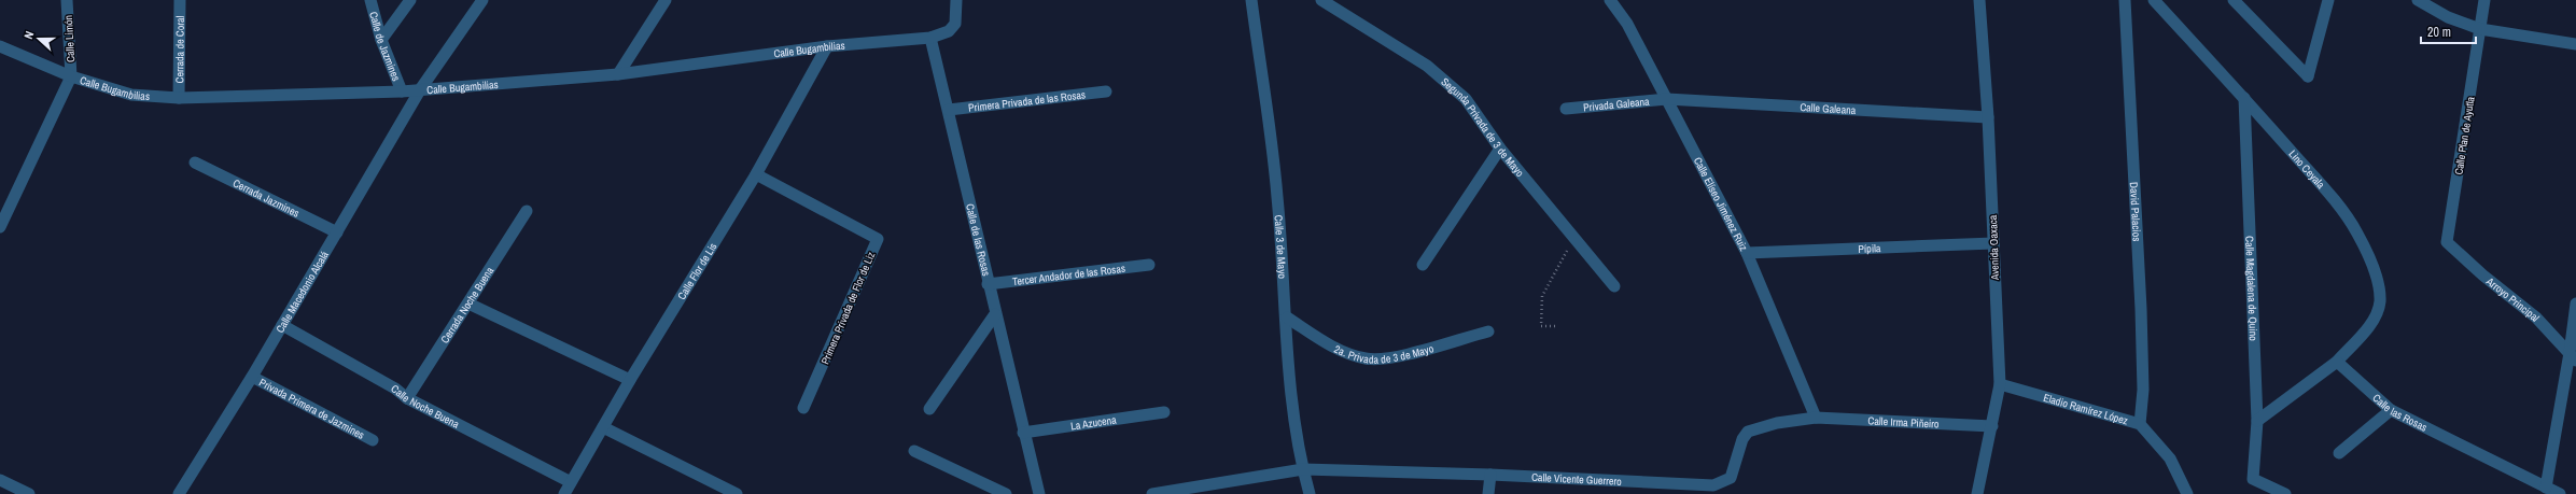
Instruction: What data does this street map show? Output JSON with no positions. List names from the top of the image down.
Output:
{
  "streets": {
    "street": [
      "Calle Limón",
      "Calle de Jazmines",
      "Cerrada de Coral",
      "Calle Bugambilias",
      "Primera Privada de las Rosas",
      "Privada Galeana",
      "Calle Galeana",
      "Segunda Privada de 3 de Mayo",
      "Calle Plan de Ayutla",
      "Lino Ceyala",
      "Cerrada Jazmines",
      "Calle Elíseo Jiménez Ruiz",
      "David Palacios",
      "Calle de las Rosas",
      "Pípila",
      "Calle 3 de Mayo",
      "Avenida Oaxaca",
      "Calle Flor de Lis",
      "Tercer Andador de las Rosas",
      "Calle Magdalena de Quino",
      "Calle Macedonio Alcalá",
      "Arroyo Principal",
      "Cerrada Noche Buena",
      "Primera Privada de Flor de Liz",
      "2a. Privada de 3 de Mayo",
      "Calle Noche Buena",
      "Eladio Ramírez López",
      "Privada Primera de Jazmines",
      "Calle las Rosas",
      "Calle Irma Piñeiro",
      "La Azucena",
      "Calle Vicente Guerrero"
    ]
  },
  "crossings": [
    ["Calle Limón", "Calle Bugambilias"],
    ["Calle de Jazmines", "Calle Bugambilias"],
    ["Cerrada de Coral", "Calle Bugambilias"],
    ["Calle Bugambilias", "Calle de las Rosas"],
    ["Calle Bugambilias", "Calle Flor de Lis"],
    ["Calle Bugambilias", "Calle Macedonio Alcalá"],
    ["Primera Privada de las Rosas", "Calle de las Rosas"],
    ["Privada Galeana", "Calle Galeana"],
    ["Privada Galeana", "Calle Elíseo Jiménez Ruiz"],
    ["Calle Galeana", "Calle Elíseo Jiménez Ruiz"],
    ["Calle Galeana", "Avenida Oaxaca"],
    ["Calle Plan de Ayutla", "Arroyo Principal"],
    ["Lino Ceyala", "Calle Magdalena de Quino"],
    ["Lino Ceyala", "Calle las Rosas"],
    ["Cerrada Jazmines", "Calle Macedonio Alcalá"],
    ["Calle Elíseo Jiménez Ruiz", "Pípila"],
    ["Calle Elíseo Jiménez Ruiz", "Calle Irma Piñeiro"],
    ["Calle Elíseo Jiménez Ruiz", "Calle Vicente Guerrero"],
    ["David Palacios", "Eladio Ramírez López"],
    ["Calle de las Rosas", "Tercer Andador de las Rosas"],
    ["Calle de las Rosas", "La Azucena"],
    ["Pípila", "Avenida Oaxaca"],
    ["Calle 3 de Mayo", "2a. Privada de 3 de Mayo"],
    ["Calle 3 de Mayo", "Calle Vicente Guerrero"],
    ["Avenida Oaxaca", "Eladio Ramírez López"],
    ["Avenida Oaxaca", "Calle Irma Piñeiro"],
    ["Calle Flor de Lis", "Primera Privada de Flor de Liz"],
    ["Calle Flor de Lis", "Calle Noche Buena"],
    ["Calle Macedonio Alcalá", "Calle Noche Buena"],
    ["Calle Macedonio Alcalá", "Privada Primera de Jazmines"],
    ["Cerrada Noche Buena", "Calle Noche Buena"],
    ["Calle Irma Piñeiro", "Calle Vicente Guerrero"]
  ],
  "scale_bar": "20 m",
  "north": "left"
}
